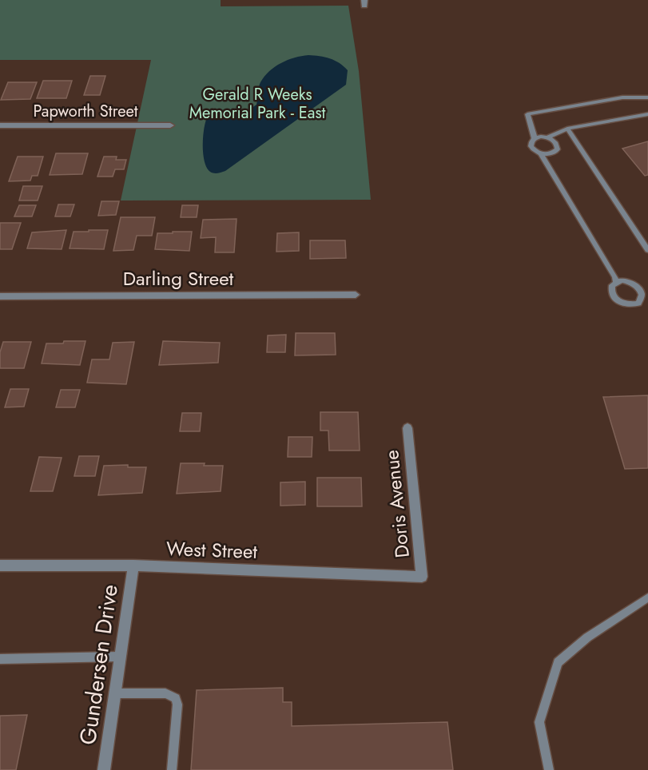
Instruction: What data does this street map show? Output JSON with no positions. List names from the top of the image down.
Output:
{
  "streets": {
    "street": [
      "Papworth Street",
      "Darling Street",
      "Doris Avenue",
      "West Street",
      "Gundersen Drive"
    ]
  },
  "crossings": [
    ["Doris Avenue", "West Street"],
    ["West Street", "Gundersen Drive"]
  ],
  "parks": ["Gerald R Weeks Memorial Park - East"]
}
